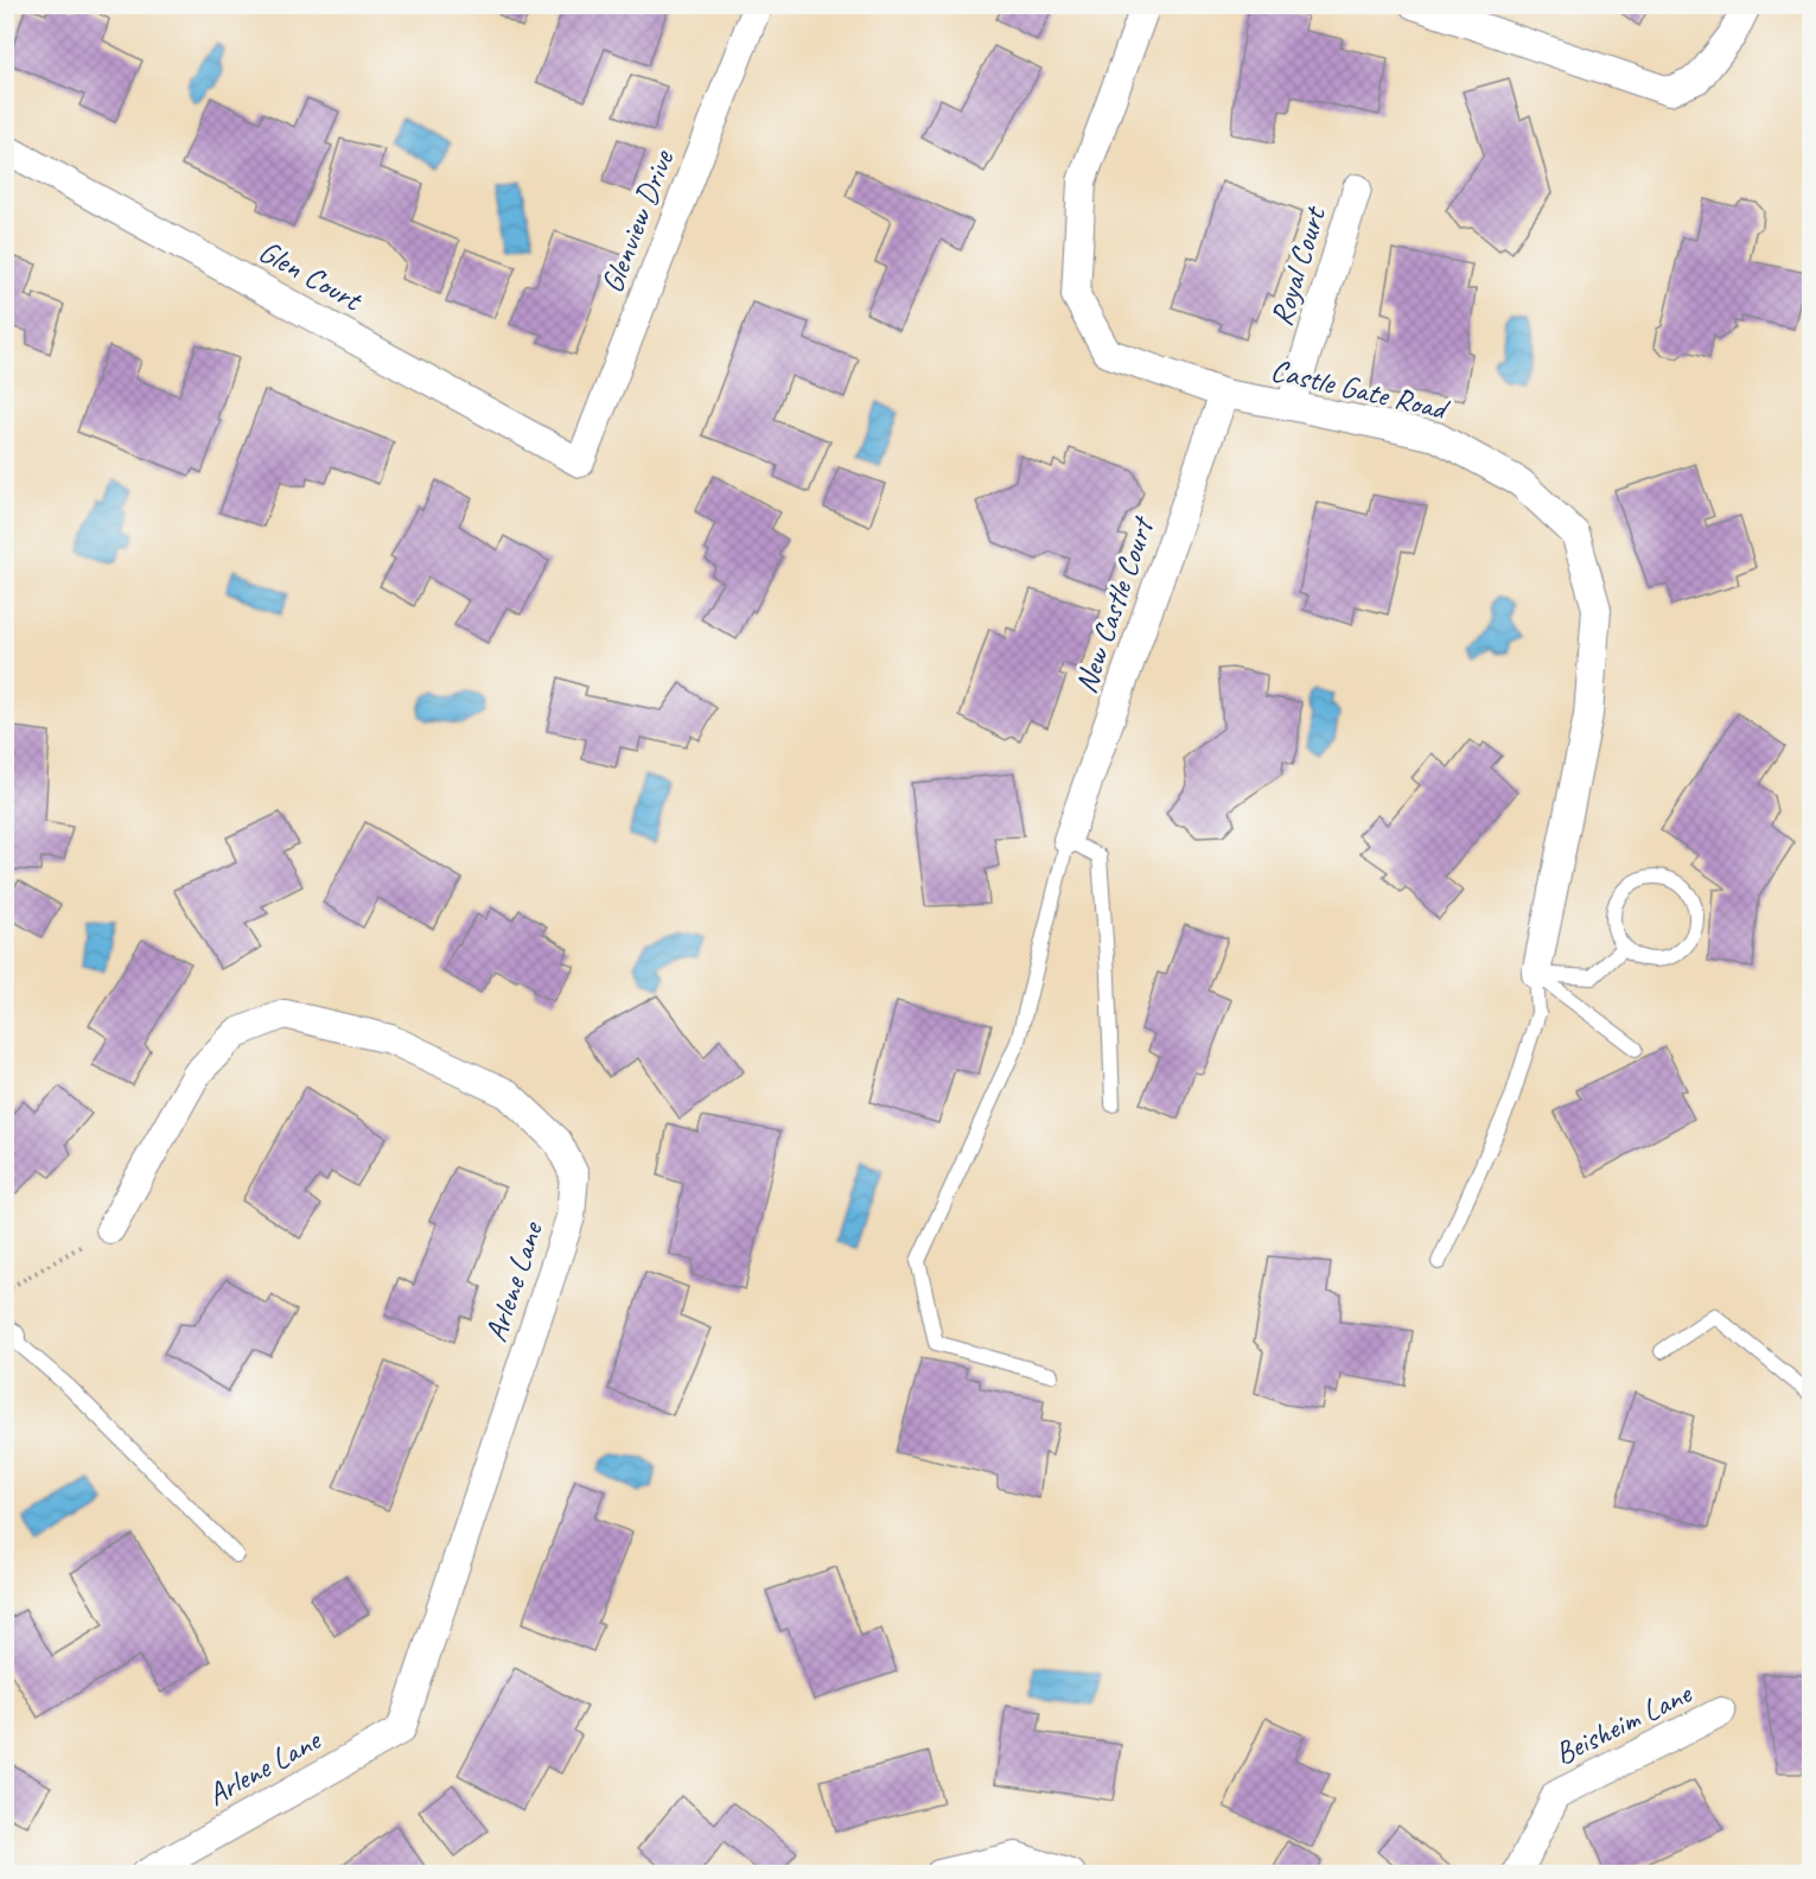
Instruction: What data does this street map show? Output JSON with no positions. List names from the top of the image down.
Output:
{
  "streets": {
    "street": [
      "Glenview Drive",
      "Royal Court",
      "Glen Court",
      "Castle Gate Road",
      "New Castle Court",
      "Arlene Lane",
      "Beisheim Lane"
    ]
  },
  "crossings": [
    ["Glenview Drive", "Glen Court"],
    ["Royal Court", "Castle Gate Road"],
    ["Castle Gate Road", "New Castle Court"]
  ]
}
